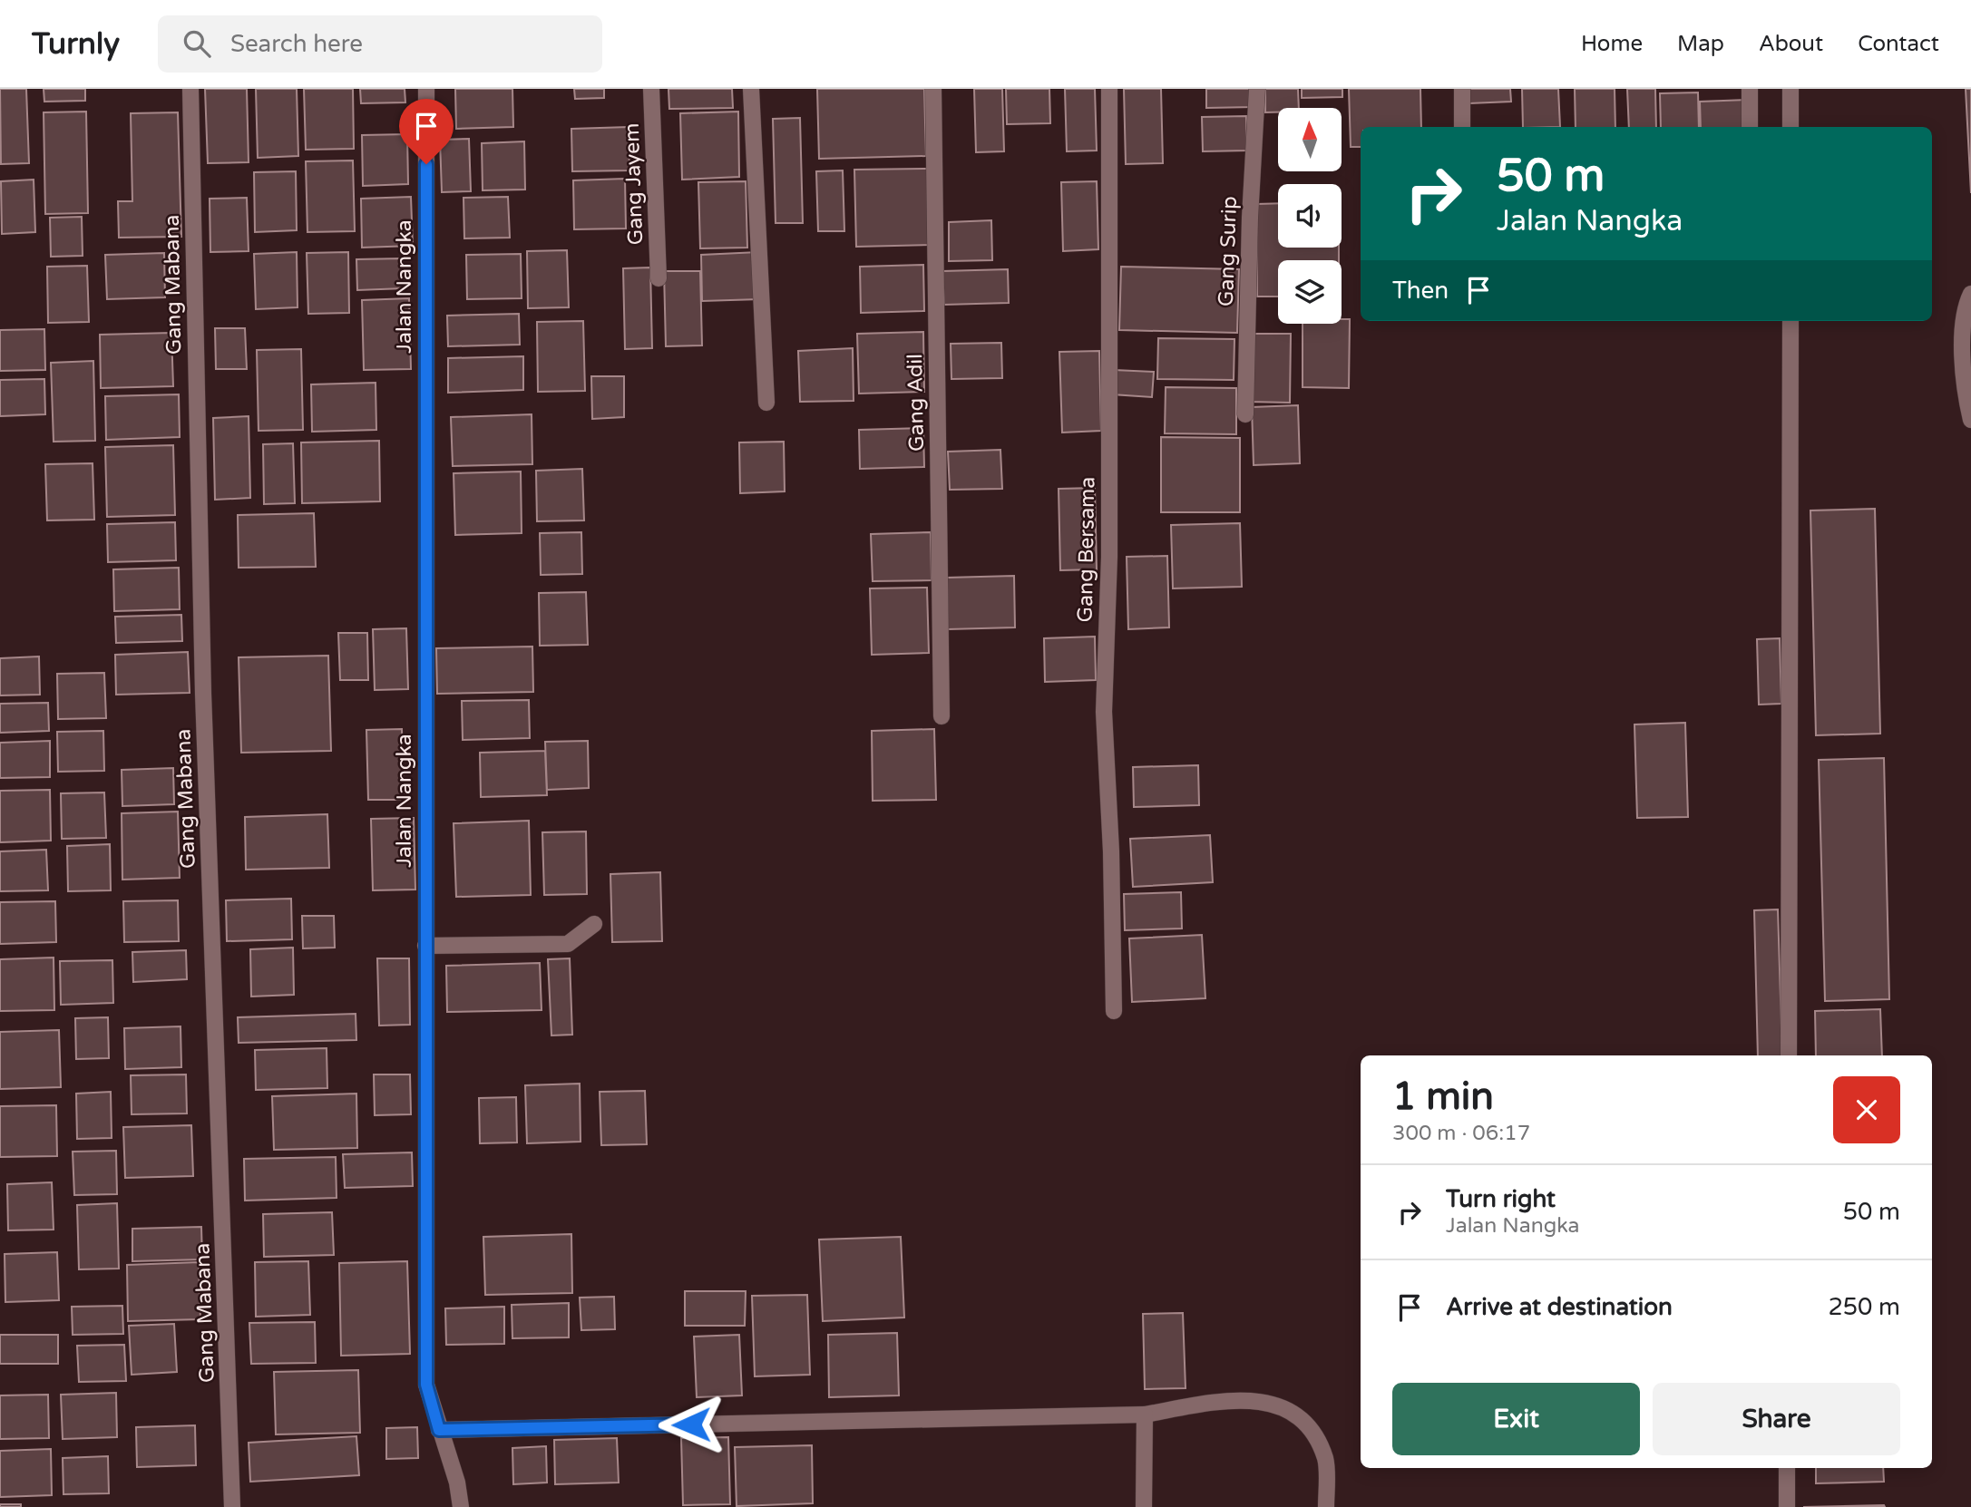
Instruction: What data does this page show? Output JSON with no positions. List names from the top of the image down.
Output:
{
  "streets": {
    "street": [
      "Gang Jayem",
      "Gang Surip",
      "Gang Mabana",
      "Jalan Nangka",
      "Gang Adil",
      "Gang Bersama"
    ]
  },
  "north": "top",
  "page": {
    "header": "Turnly",
    "search": "Search here",
    "nav": [
      "Home",
      "Map",
      "About",
      "Contact"
    ],
    "turn": ["50 m", "Jalan Nangka"],
    "then": "Then",
    "heading": ["1 min", "300 m · 06:17"],
    "list": [
      {
        "name": "Turn right",
        "note": "Jalan Nangka",
        "value": "50 m"
      },
      {
        "name": "Arrive at destination",
        "value": "250 m"
      }
    ],
    "buttons": ["Exit", "Share"]
  }
}
